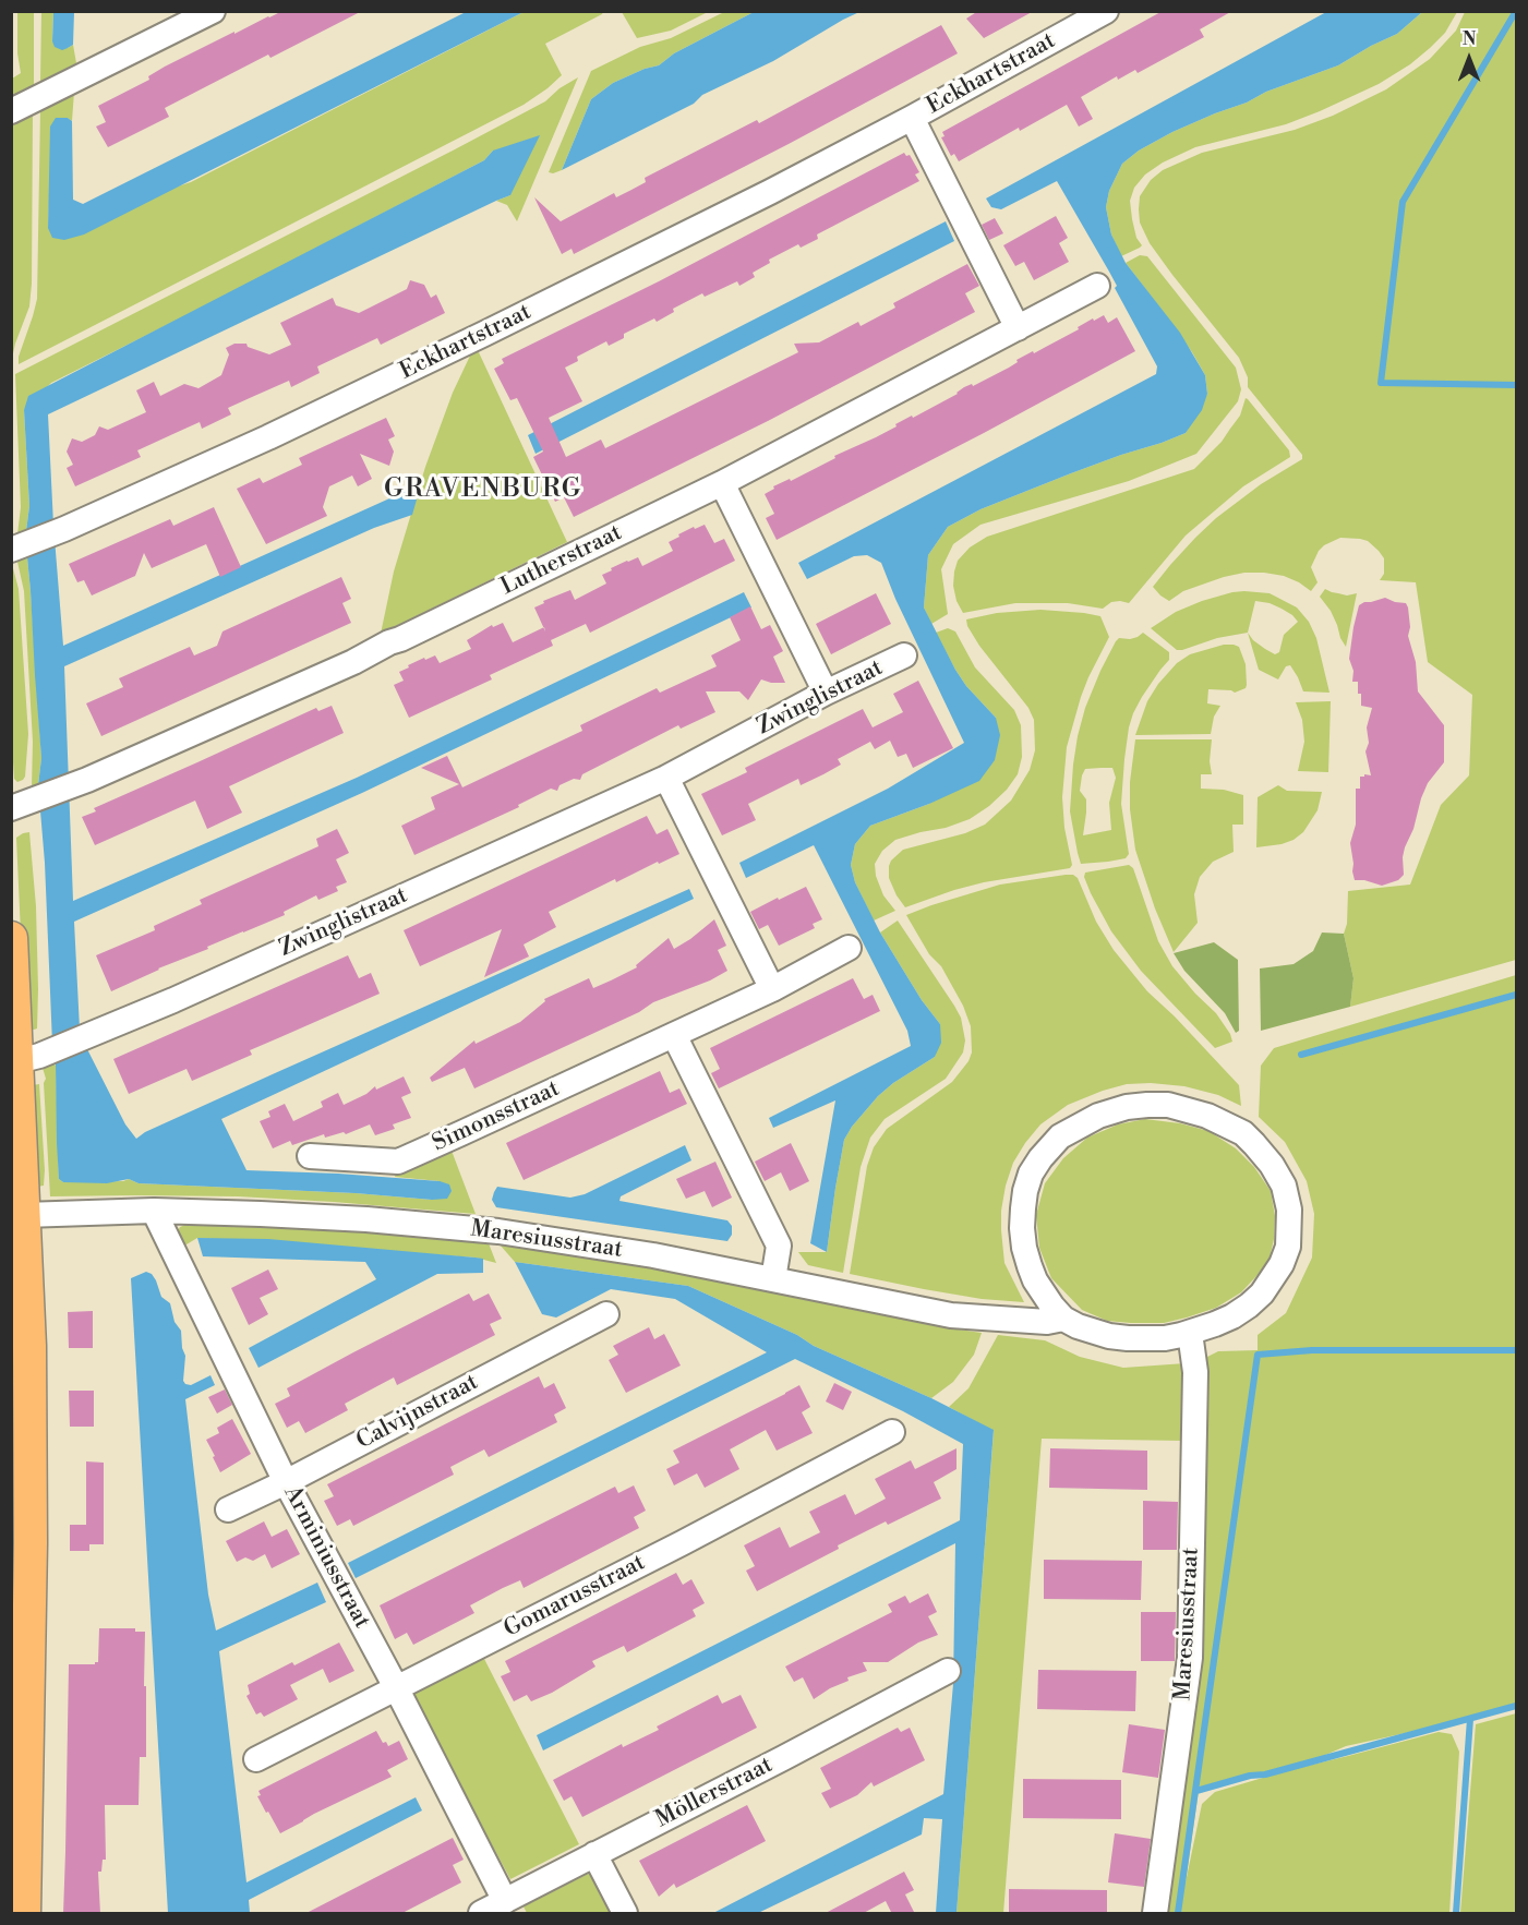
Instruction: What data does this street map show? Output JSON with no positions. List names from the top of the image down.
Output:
{
  "streets": {
    "street": [
      "Eckhartstraat",
      "Lutherstraat",
      "Zwinglistraat",
      "Simonsstraat",
      "Maresiusstraat",
      "Calvijnstraat",
      "Arminiusstraat",
      "Gomarusstraat",
      "Möllerstraat"
    ]
  },
  "crossings": [
    ["Eckhartstraat", "Lutherstraat"],
    ["Maresiusstraat", "Arminiusstraat"],
    ["Calvijnstraat", "Arminiusstraat"],
    ["Arminiusstraat", "Gomarusstraat"],
    ["Arminiusstraat", "Möllerstraat"]
  ],
  "districts": ["GRAVENBURG"],
  "north": "top"
}
